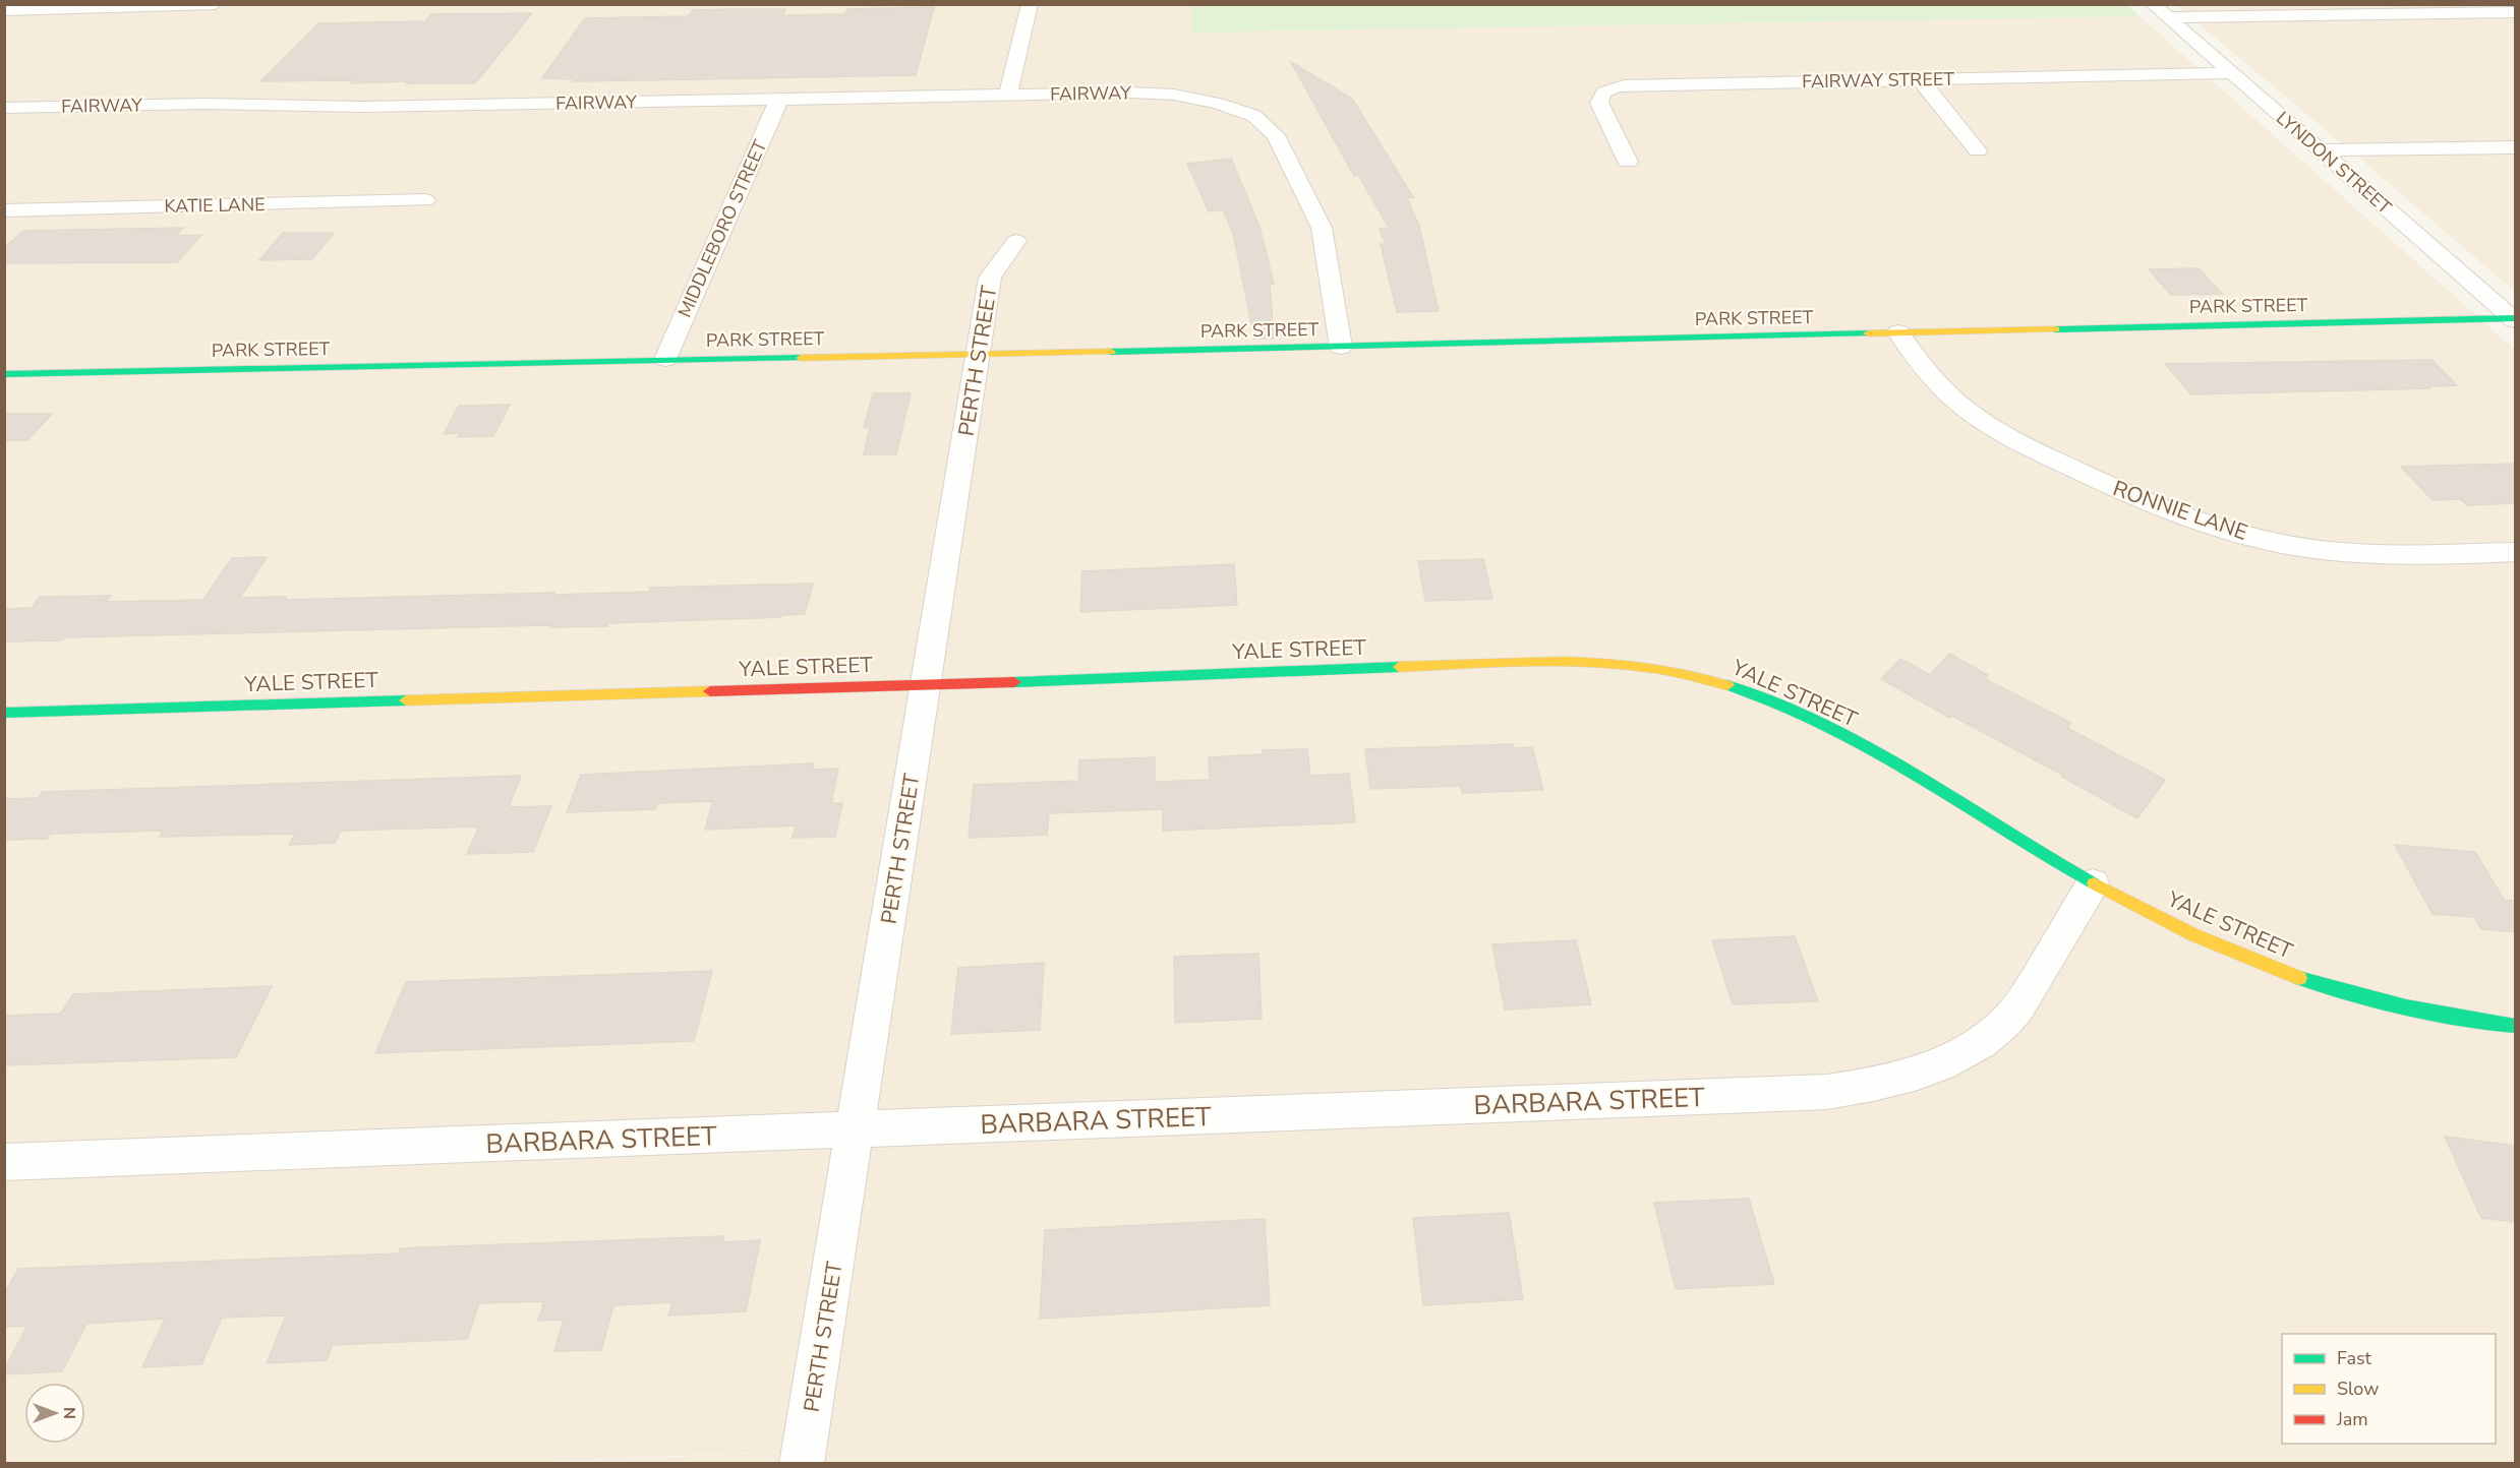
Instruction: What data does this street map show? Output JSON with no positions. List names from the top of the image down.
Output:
{
  "streets": {
    "street": [
      "FAIRWAY STREET",
      "FAIRWAY",
      "LYNDON STREET",
      "KATIE LANE",
      "MIDDLEBORO STREET",
      "PARK STREET",
      "PERTH STREET",
      "RONNIE LANE",
      "YALE STREET",
      "BARBARA STREET"
    ]
  },
  "crossings": [
    ["FAIRWAY STREET", "LYNDON STREET"],
    ["FAIRWAY", "MIDDLEBORO STREET"],
    ["FAIRWAY", "PARK STREET"],
    ["LYNDON STREET", "PARK STREET"],
    ["MIDDLEBORO STREET", "PARK STREET"],
    ["PARK STREET", "PERTH STREET"],
    ["PARK STREET", "RONNIE LANE"],
    ["PERTH STREET", "YALE STREET"],
    ["PERTH STREET", "BARBARA STREET"],
    ["YALE STREET", "BARBARA STREET"]
  ],
  "legend": ["Fast", "Slow", "Jam"],
  "north": "right"
}
